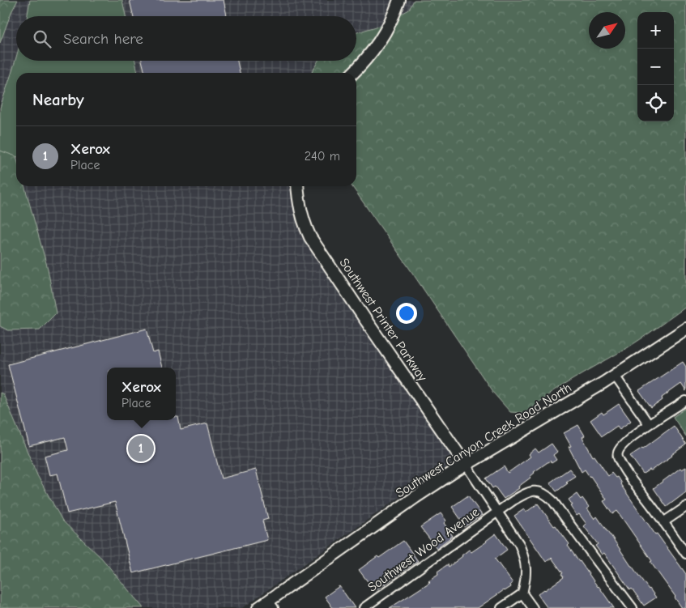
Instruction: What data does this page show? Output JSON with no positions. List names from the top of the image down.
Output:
{
  "streets": {
    "main road": ["Southwest Printer Parkway", "Southwest Canyon Creek Road North"],
    "street": ["Southwest Wood Avenue"]
  },
  "crossings": [
    ["Southwest Printer Parkway", "Southwest Canyon Creek Road North"]
  ],
  "north": "top right",
  "page": {
    "map_buttons": ["+", "−"],
    "search": "Search here",
    "heading": "Nearby",
    "list": [
      {
        "mark": "1",
        "name": "Xerox",
        "note": "Place",
        "value": "240 m"
      }
    ],
    "popup": ["Xerox", "Place"],
    "pins": "1"
  }
}
